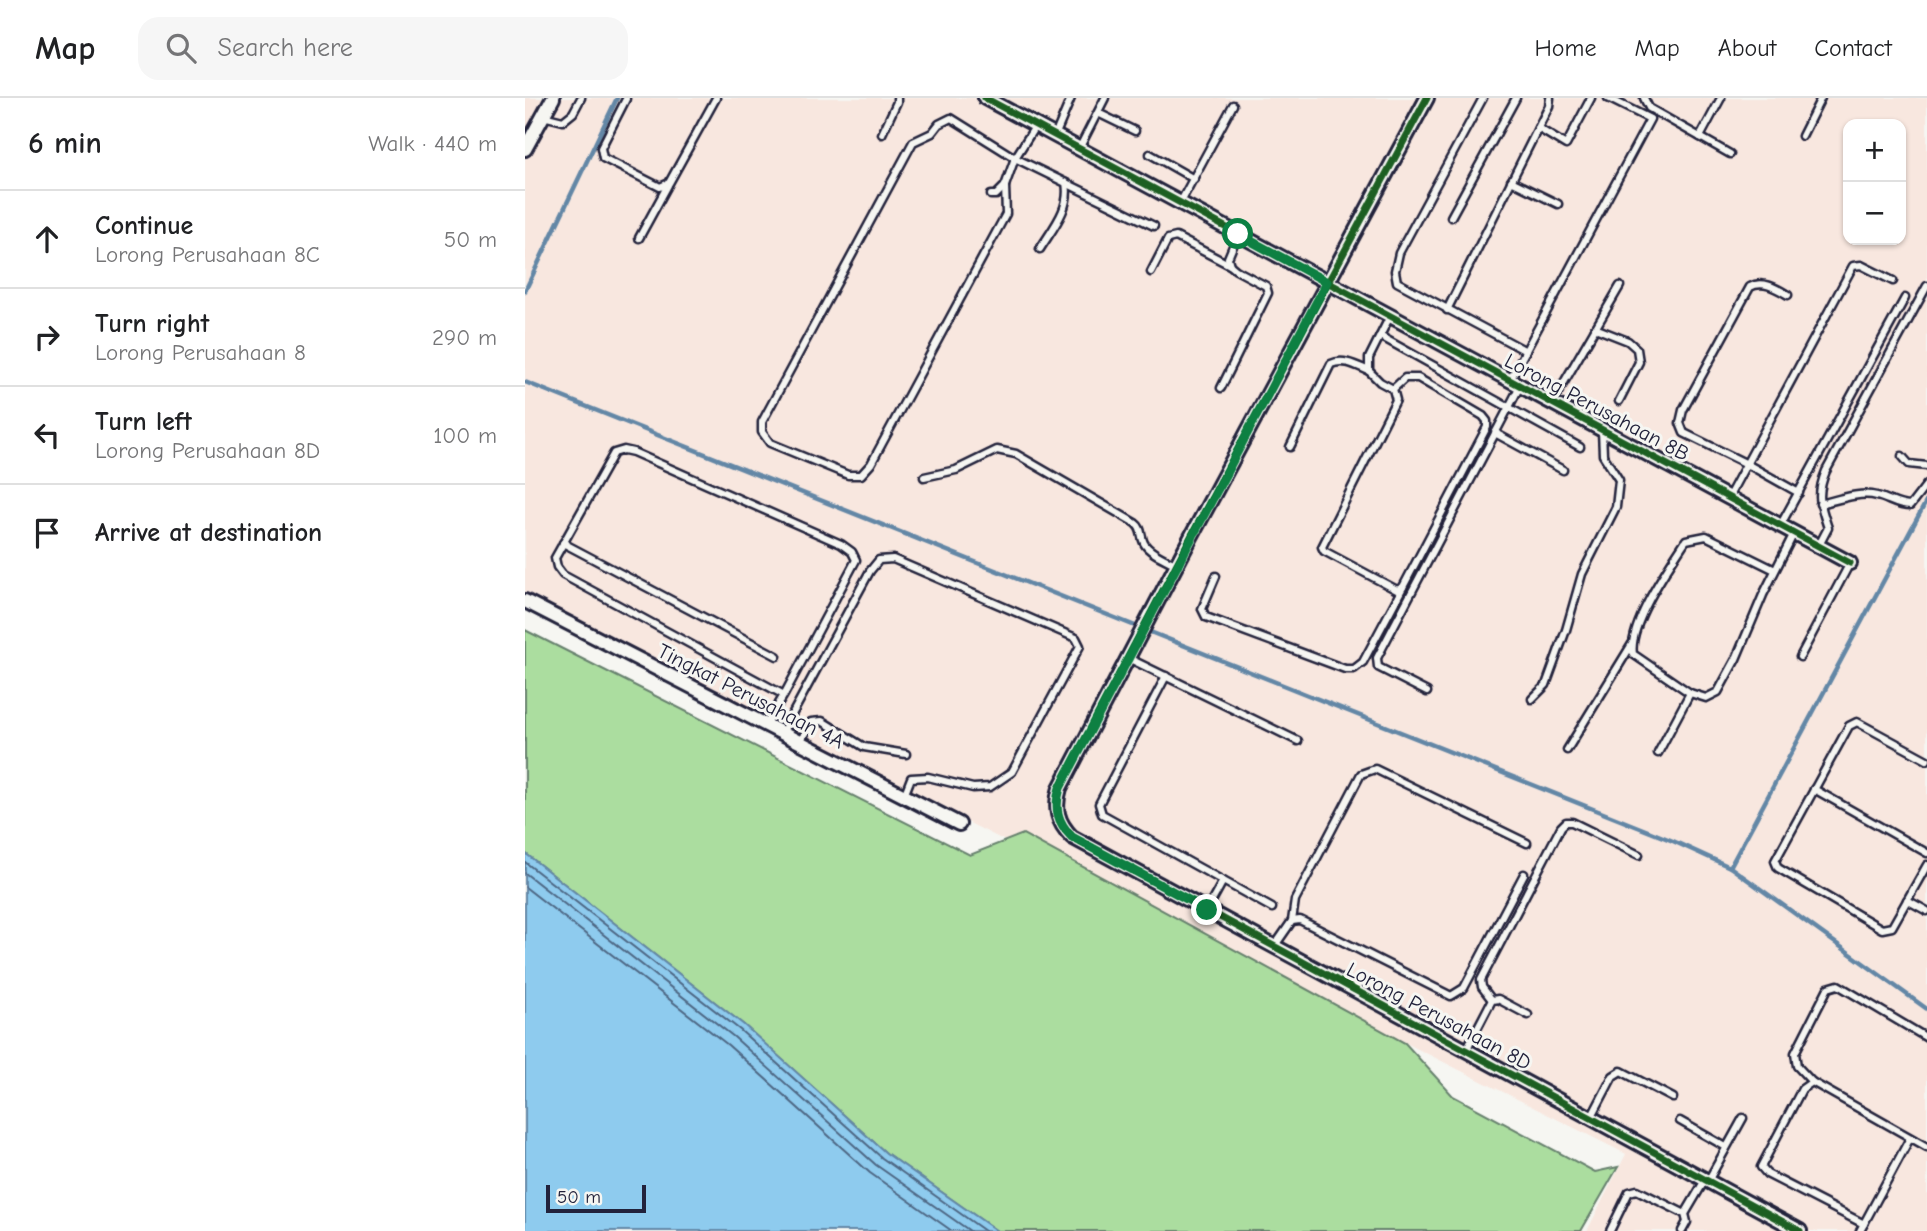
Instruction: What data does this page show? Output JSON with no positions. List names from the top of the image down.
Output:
{
  "streets": {
    "street": ["Lorong Perusahaan 8B", "Tingkat Perusahaan 4A", "Lorong Perusahaan 8D"]
  },
  "scale_bar": "50 m",
  "page": {
    "header": "Map",
    "search": "Search here",
    "nav": [
      "Home",
      "Map",
      "About",
      "Contact"
    ],
    "heading": ["6 min", "Walk · 440 m"],
    "map_buttons": ["+", "−"],
    "list": [
      ["Continue", "Lorong Perusahaan 8C", "50 m"],
      ["Turn right", "Lorong Perusahaan 8", "290 m"],
      ["Turn left", "Lorong Perusahaan 8D", "100 m"],
      "Arrive at destination"
    ],
    "scale": "50 m"
  }
}
